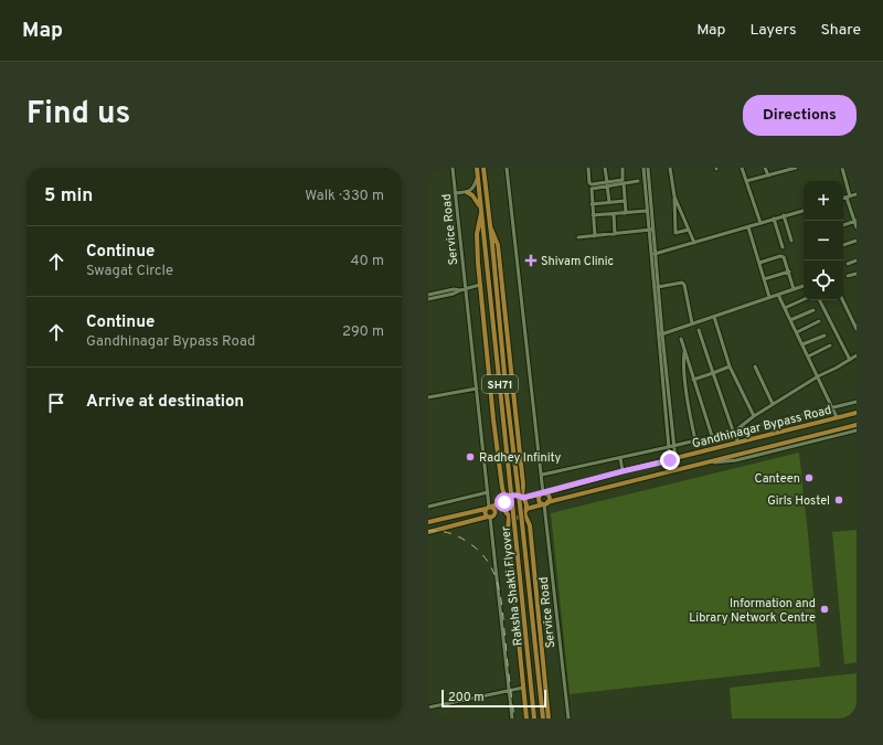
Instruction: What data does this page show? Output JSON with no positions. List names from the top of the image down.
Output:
{
  "streets": {
    "main road": ["SH71", "Gandhinagar Bypass Road", "Raksha Shakti Flyover"],
    "street": ["Service Road"]
  },
  "crossings": [
    ["Service Road", "Gandhinagar Bypass Road"],
    ["SH71", "Raksha Shakti Flyover"]
  ],
  "places": {
    "health": ["Shivam Clinic"],
    "other": [
      "Radhey Infinity",
      "Canteen",
      "Girls Hostel",
      "Information and Library Network Centre"
    ]
  },
  "scale_bar": "200 m",
  "page": {
    "header": "Map",
    "nav": ["Map", "Layers", "Share"],
    "title": "Find us",
    "buttons": "Directions",
    "heading": ["5 min", "Walk · 330 m"],
    "map_buttons": ["+", "−"],
    "list": [
      ["Continue", "Swagat Circle", "40 m"],
      ["Continue", "Gandhinagar Bypass Road", "290 m"],
      "Arrive at destination"
    ],
    "scale": "200 m"
  }
}
